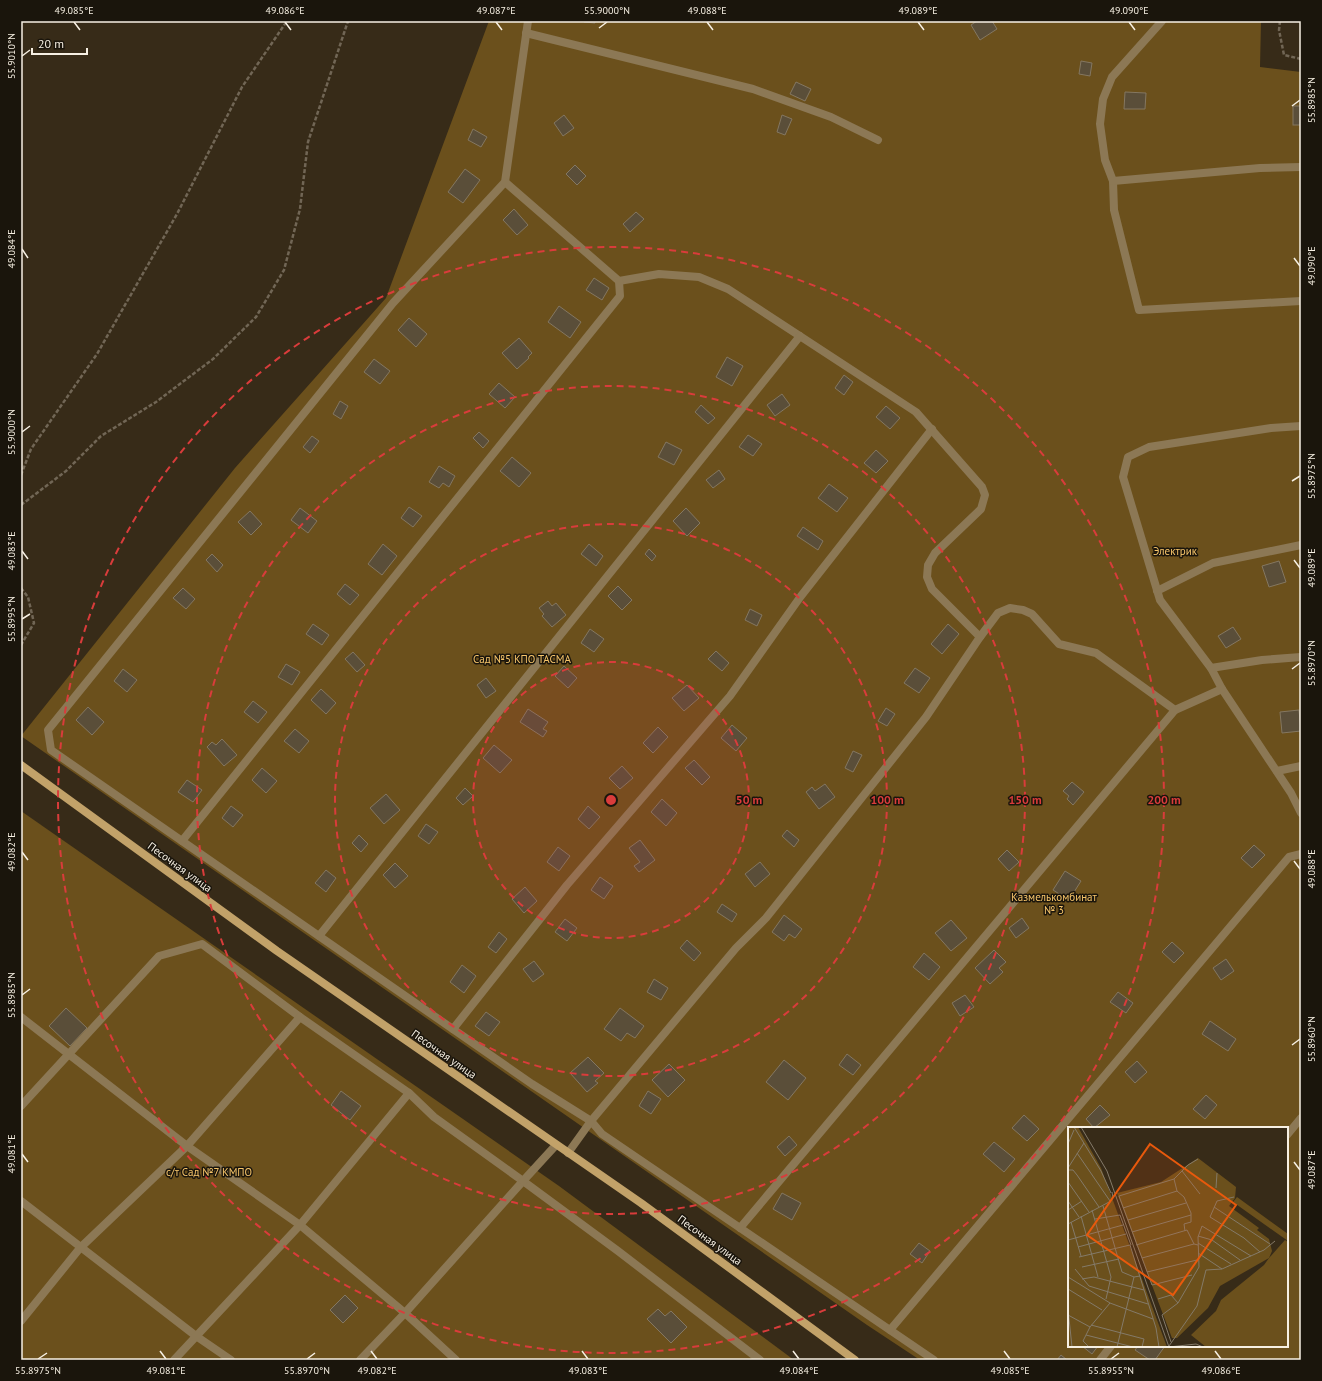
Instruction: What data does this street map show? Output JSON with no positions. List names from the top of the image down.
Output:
{
  "streets": {
    "main road": ["Песочная улица"]
  },
  "parks": [
    "Электрик",
    "Сад №5 КПО ТАСМА",
    "Казмелькомбинат № 3",
    "с/т Сад №7 КМПО"
  ],
  "scale_bar": "20 m",
  "coordinates": [
    "49.085°E",
    "49.086°E",
    "49.087°E",
    "55.9000°N",
    "49.088°E",
    "49.089°E",
    "49.090°E",
    "55.9010°N",
    "55.8985°N",
    "49.084°E",
    "55.8975°N",
    "49.083°E",
    "55.8995°N",
    "55.8970°N",
    "49.082°E",
    "55.8960°N",
    "49.081°E",
    "55.8955°N"
  ],
  "rings": [
    "50 m",
    "100 m",
    "150 m",
    "200 m"
  ]
}
